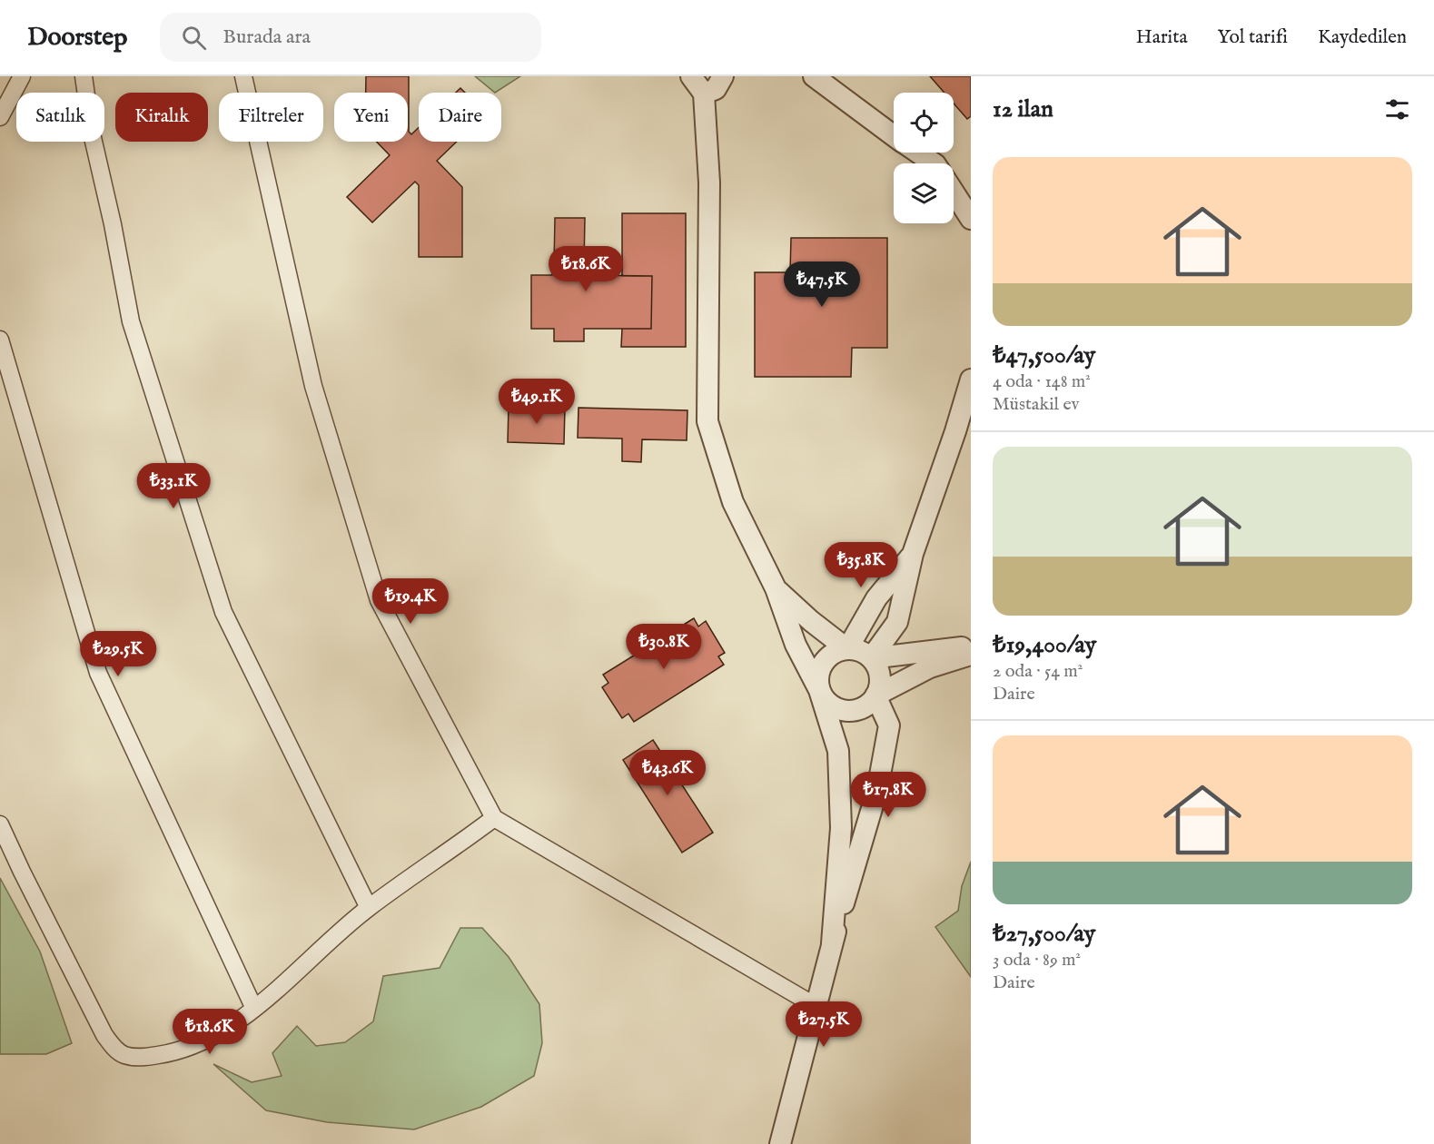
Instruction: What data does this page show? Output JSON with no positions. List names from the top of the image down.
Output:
{
  "page": {
    "header": "Doorstep",
    "search": "Burada ara",
    "nav": ["Harita", "Yol tarifi", "Kaydedilen"],
    "heading": "12 ilan",
    "chip": [
      "Satılık",
      "Kiralık",
      "Filtreler",
      "Yeni",
      "Daire"
    ],
    "list": [
      {
        "name": "₺47,500/ay",
        "note": "4 oda · 148 m² · Müstakil ev"
      },
      {
        "name": "₺19,400/ay",
        "note": "2 oda · 54 m² · Daire"
      },
      {
        "name": "₺27,500/ay",
        "note": "3 oda · 89 m² · Daire"
      }
    ],
    "price": [
      "₺18.6K",
      "₺47.5K",
      "₺49.1K",
      "₺33.1K",
      "₺35.8K",
      "₺19.4K",
      "₺30.8K",
      "₺29.5K",
      "₺43.6K",
      "₺17.8K",
      "₺27.5K",
      "₺18.6K"
    ]
  }
}
